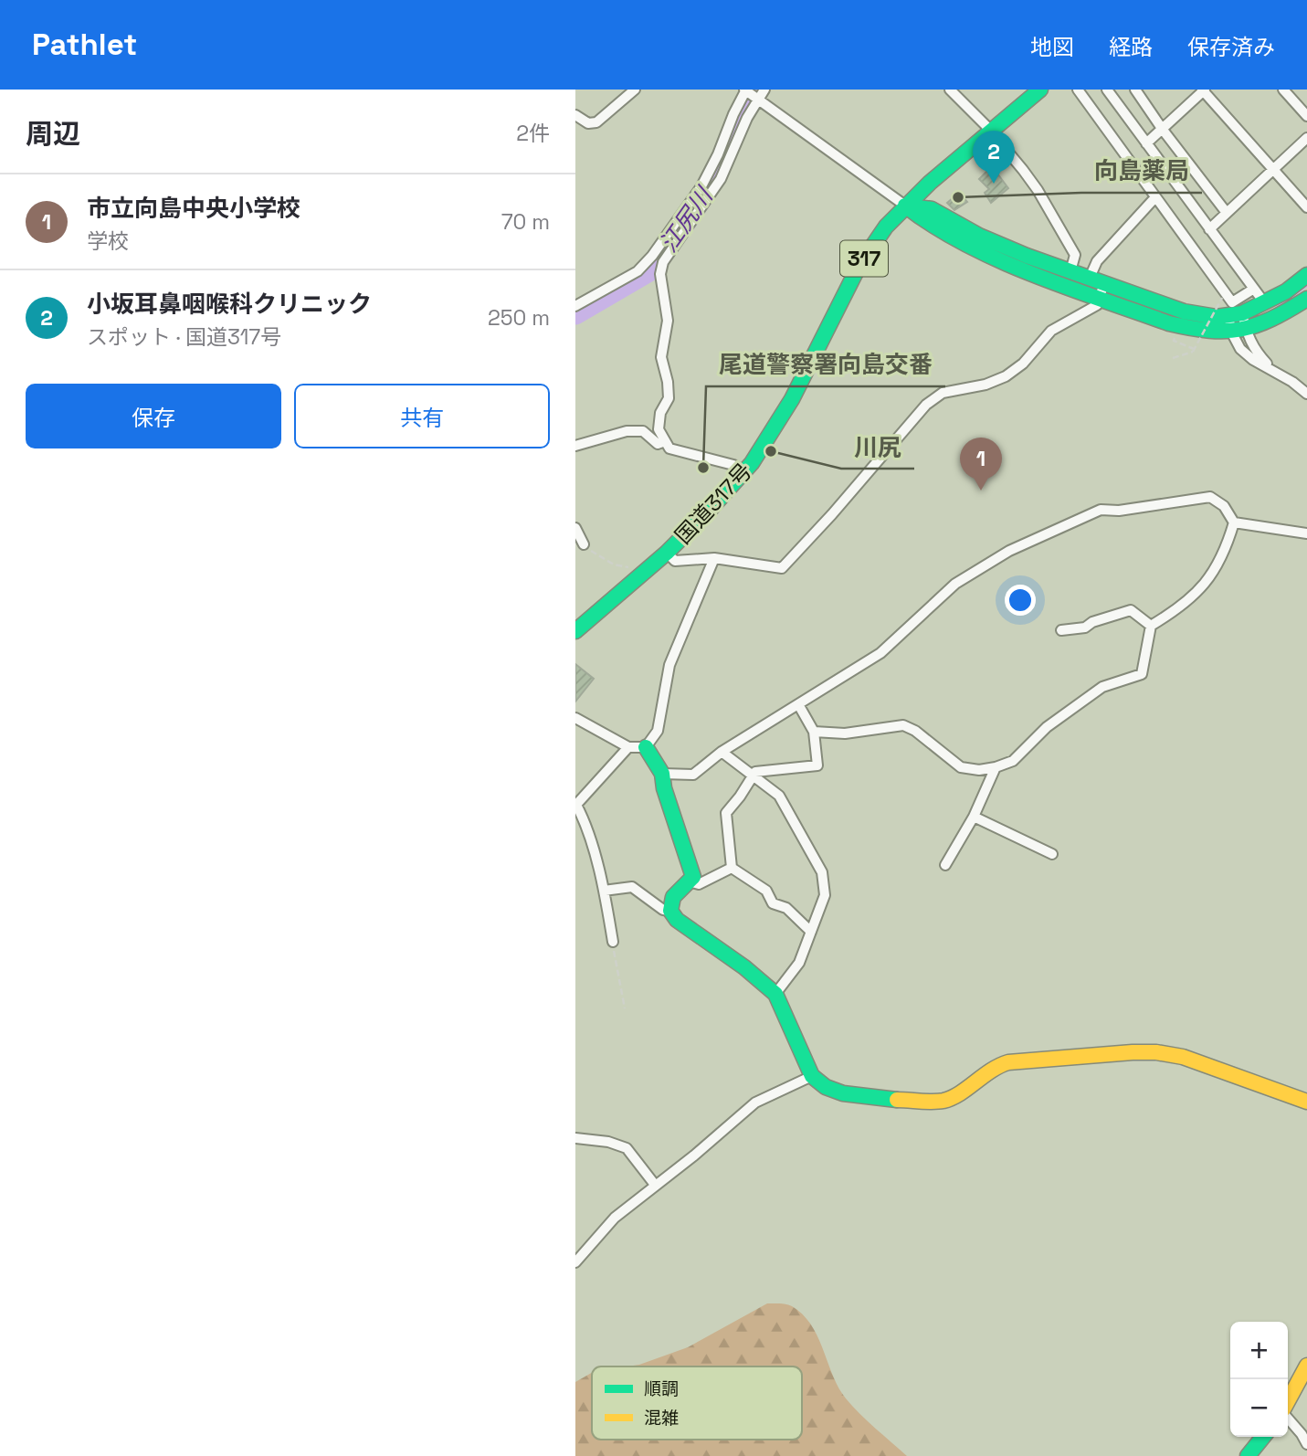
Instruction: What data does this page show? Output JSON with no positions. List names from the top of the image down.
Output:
{
  "streets": {
    "main road": ["317", "国道317号"]
  },
  "water": ["江尻川"],
  "places": ["向島薬局", "川尻", "尾道警察署向島交番"],
  "legend": ["順調", "混雑"],
  "page": {
    "header": "Pathlet",
    "nav": ["地図", "経路", "保存済み"],
    "heading": ["周辺", "2件"],
    "pins": ["2", "1"],
    "list": [
      {
        "mark": "1",
        "name": "市立向島中央小学校",
        "note": "学校",
        "value": "70 m"
      },
      {
        "mark": "2",
        "name": "小坂耳鼻咽喉科クリニック",
        "note": "スポット · 国道317号",
        "value": "250 m"
      }
    ],
    "buttons": ["保存", "共有"],
    "map_buttons": ["+", "−"]
  }
}
